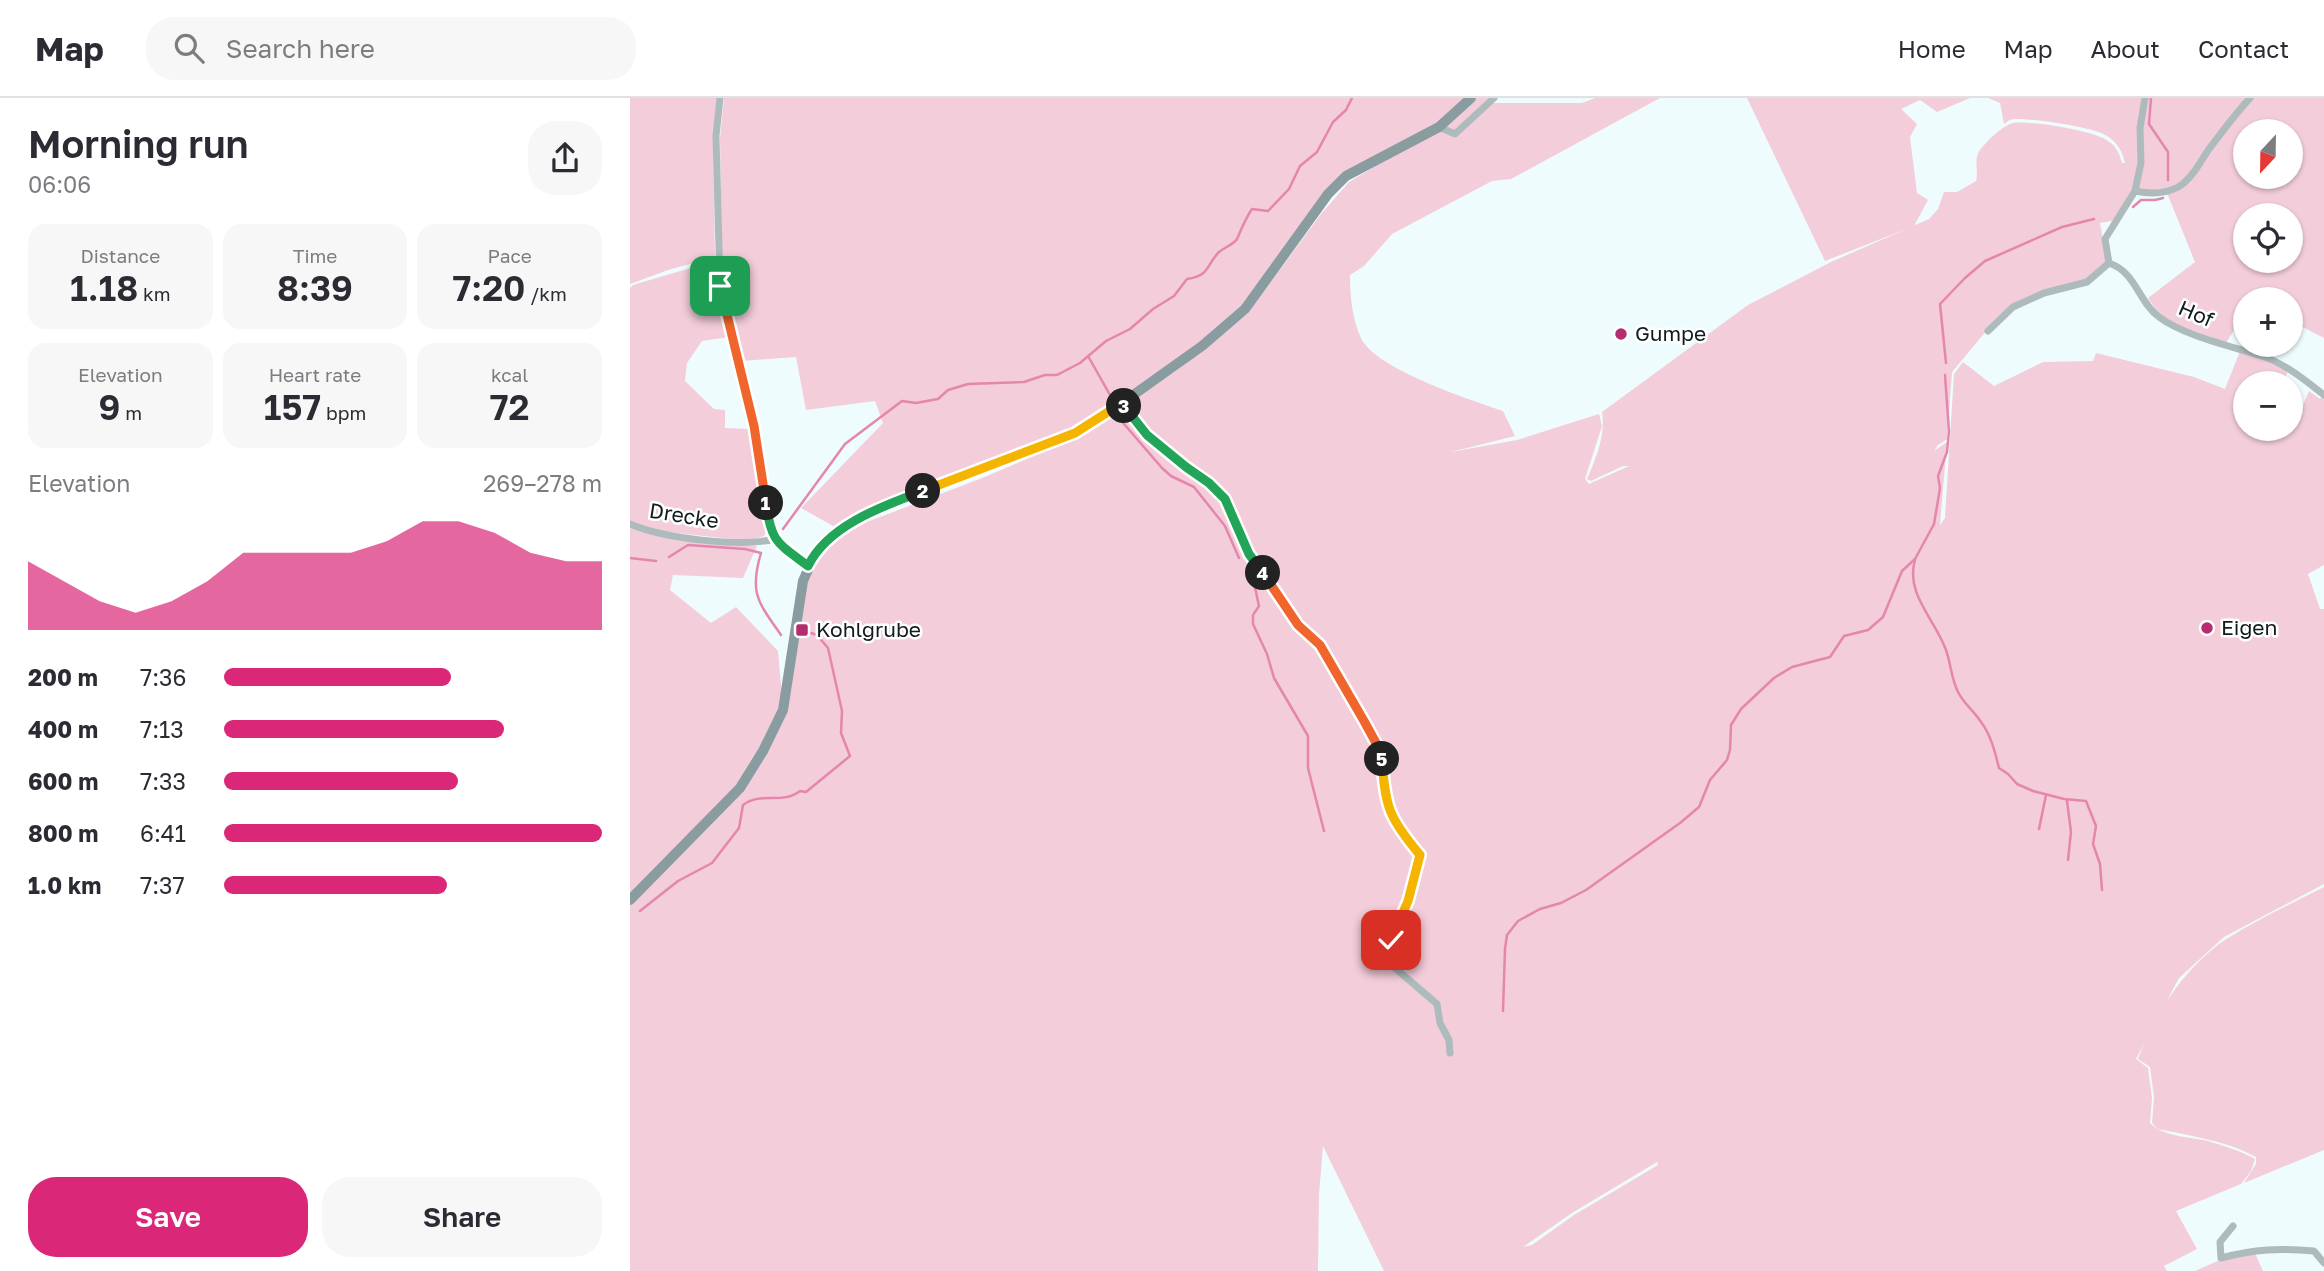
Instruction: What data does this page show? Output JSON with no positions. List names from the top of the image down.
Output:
{
  "streets": {
    "street": ["Hof", "Drecke"]
  },
  "places": {
    "other": ["Gumpe", "Eigen"],
    "transit": ["Kohlgrube"]
  },
  "north": "bottom",
  "page": {
    "header": "Map",
    "search": "Search here",
    "nav": [
      "Home",
      "Map",
      "About",
      "Contact"
    ],
    "heading": ["Morning run", "06:06"],
    "map_buttons": ["+", "−"],
    "stats": [
      ["Distance", "1.18 km"],
      ["Time", "8:39"],
      ["Pace", "7:20 /km"],
      ["Elevation", "9 m"],
      ["Heart rate", "157 bpm"],
      ["kcal", "72"]
    ],
    "pins": [
      "3",
      "2",
      "1",
      "4",
      "5"
    ],
    "chart": ["Elevation", "269–278 m"],
    "list": [
      {
        "name": "200 m",
        "note": "7:36"
      },
      {
        "name": "400 m",
        "note": "7:13"
      },
      {
        "name": "600 m",
        "note": "7:33"
      },
      {
        "name": "800 m",
        "note": "6:41"
      },
      {
        "name": "1.0 km",
        "note": "7:37"
      }
    ],
    "buttons": ["Save", "Share"]
  }
}
